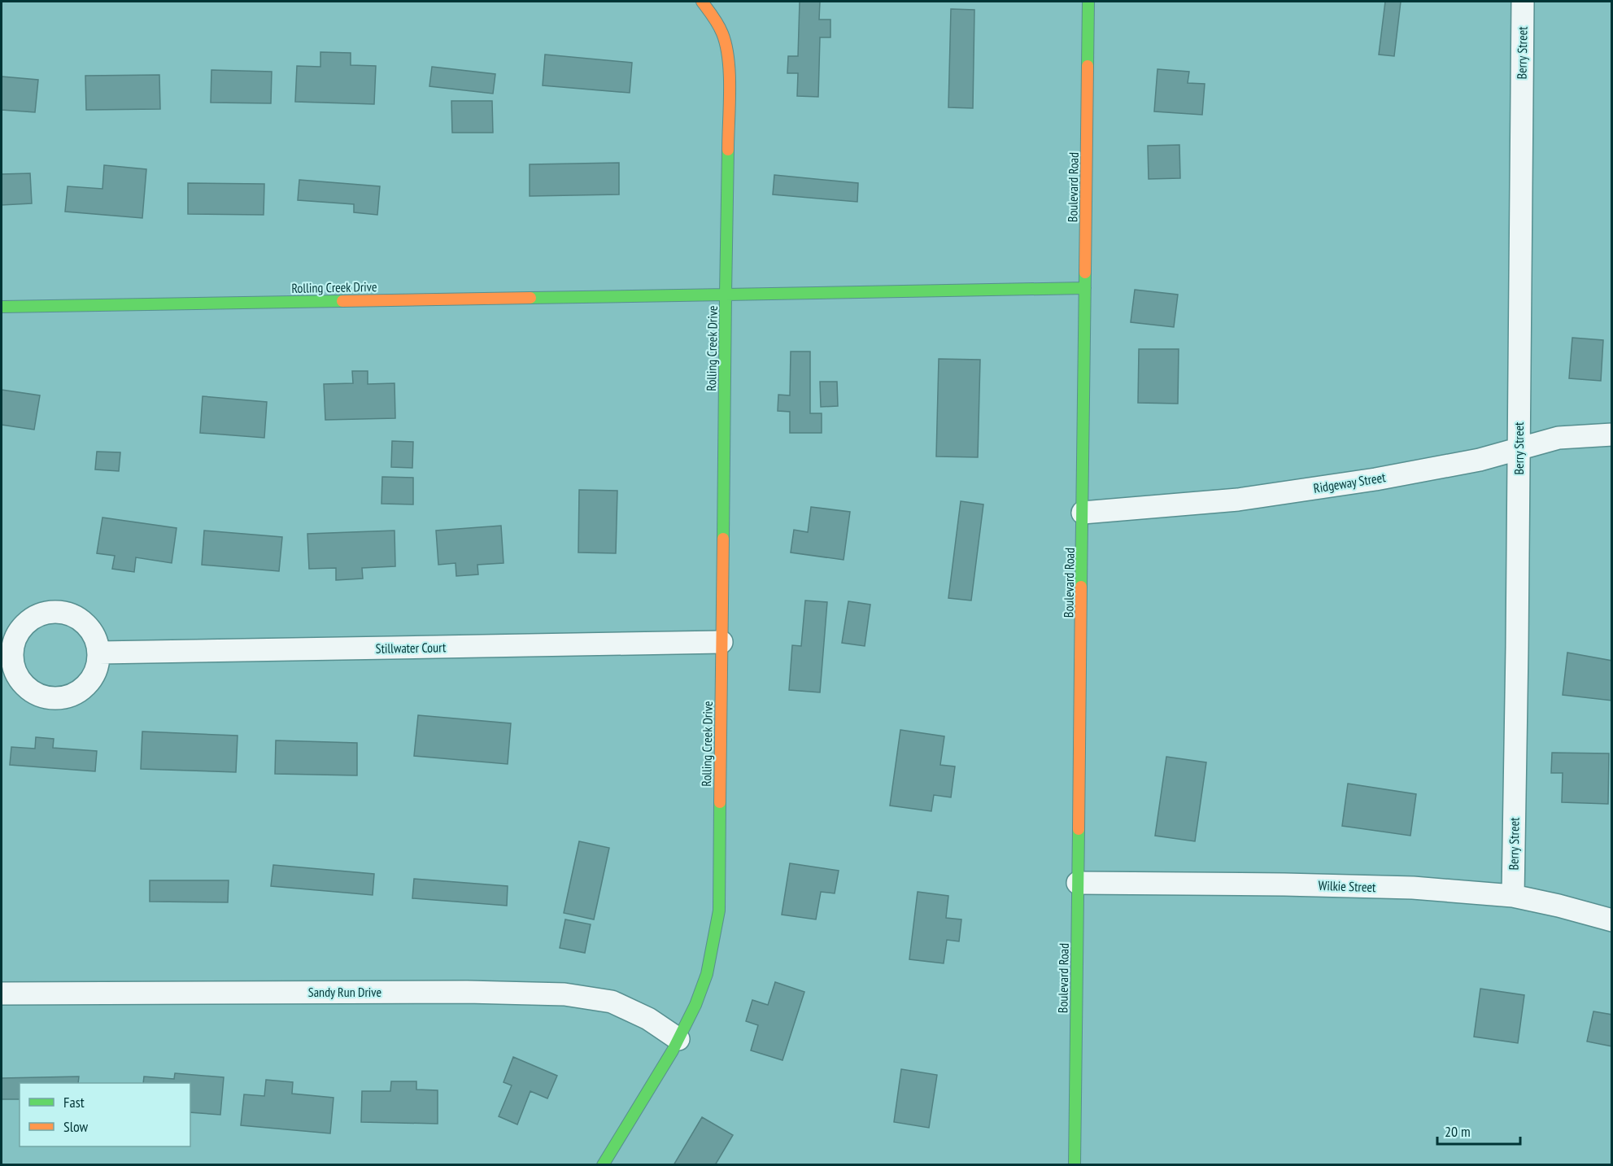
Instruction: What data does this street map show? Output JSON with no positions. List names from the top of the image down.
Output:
{
  "streets": {
    "street": [
      "Berry Street",
      "Boulevard Road",
      "Rolling Creek Drive",
      "Ridgeway Street",
      "Stillwater Court",
      "Wilkie Street",
      "Sandy Run Drive"
    ]
  },
  "crossings": [
    ["Berry Street", "Ridgeway Street"],
    ["Berry Street", "Wilkie Street"],
    ["Boulevard Road", "Rolling Creek Drive"],
    ["Boulevard Road", "Ridgeway Street"],
    ["Boulevard Road", "Wilkie Street"],
    ["Rolling Creek Drive", "Stillwater Court"],
    ["Rolling Creek Drive", "Sandy Run Drive"]
  ],
  "legend": ["Fast", "Slow"],
  "scale_bar": "20 m"
}
